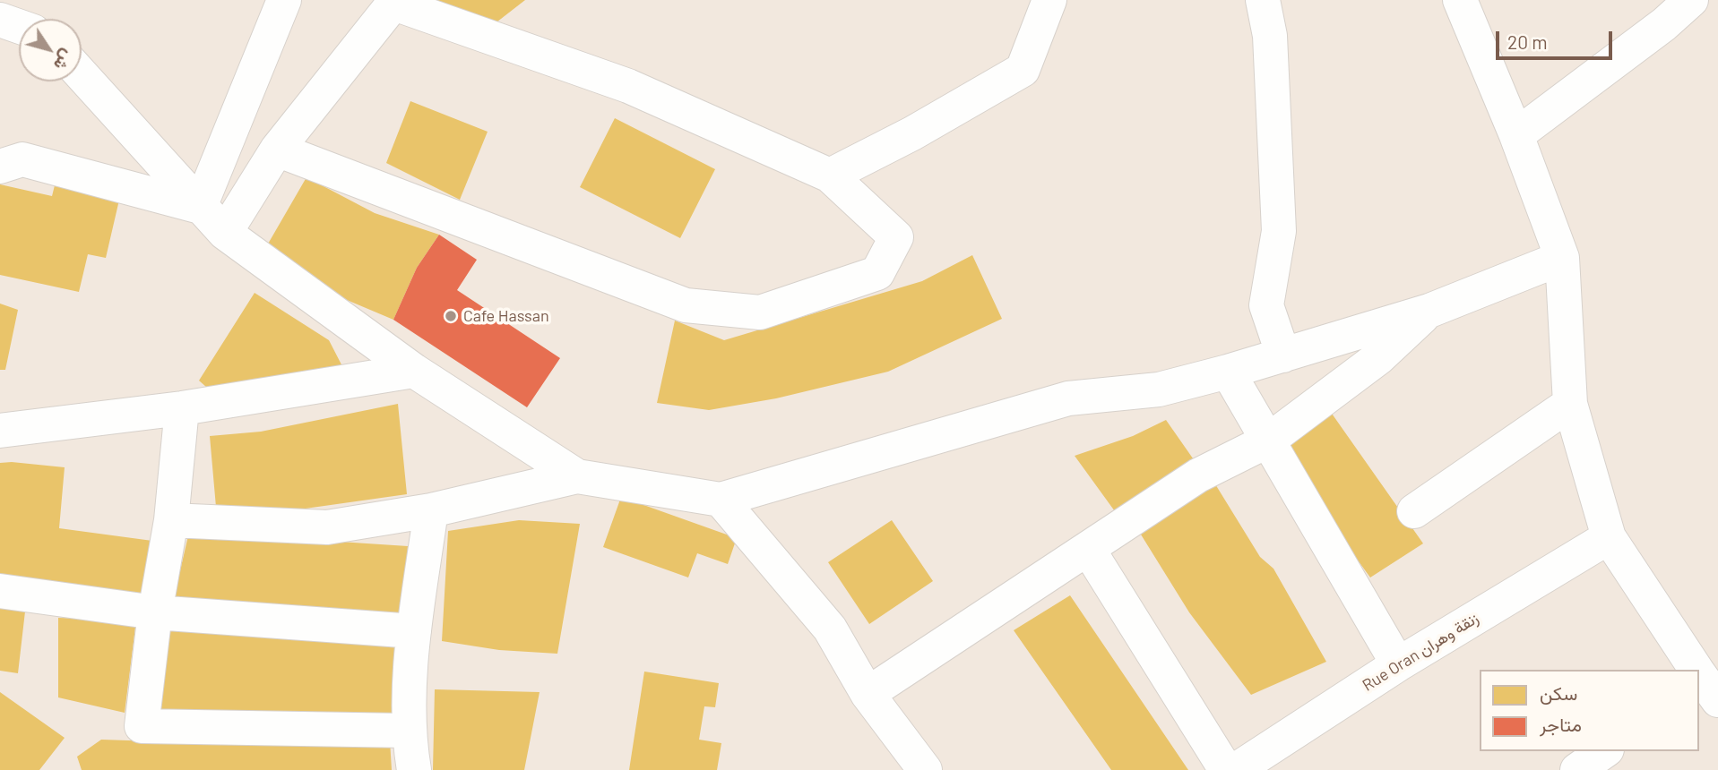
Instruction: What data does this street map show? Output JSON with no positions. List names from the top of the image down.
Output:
{
  "streets": {
    "street": ["Rue Oran زنقة وهران"]
  },
  "places": ["Cafe Hassan"],
  "legend": ["سكن", "متاجر"],
  "scale_bar": "20 m",
  "north": "bottom right"
}
